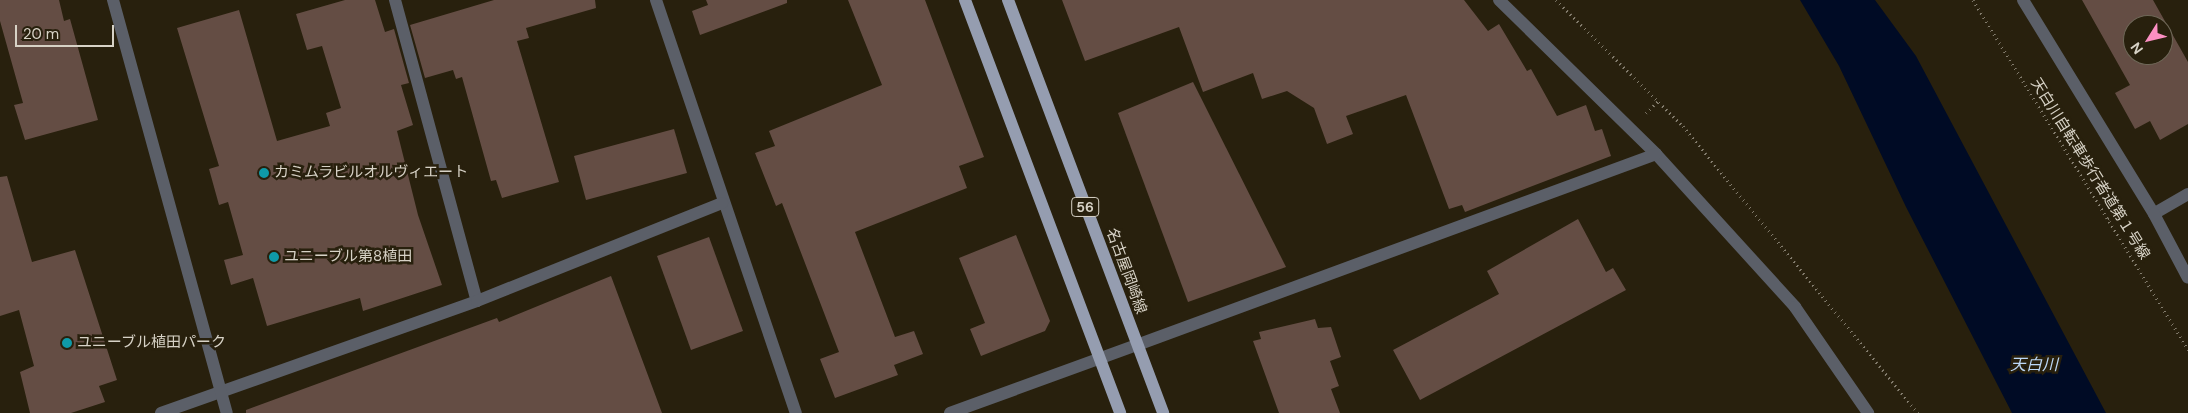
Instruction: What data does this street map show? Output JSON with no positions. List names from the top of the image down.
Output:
{
  "streets": {
    "main road": ["56", "名古屋岡崎線"],
    "path": ["天白川自転車歩行者道第１号線"]
  },
  "water": ["天白川"],
  "places": ["カミムラビルオルヴィエート", "ユニーブル第8植田", "ユニーブル植田パーク"],
  "scale_bar": "20 m",
  "north": "bottom left"
}
